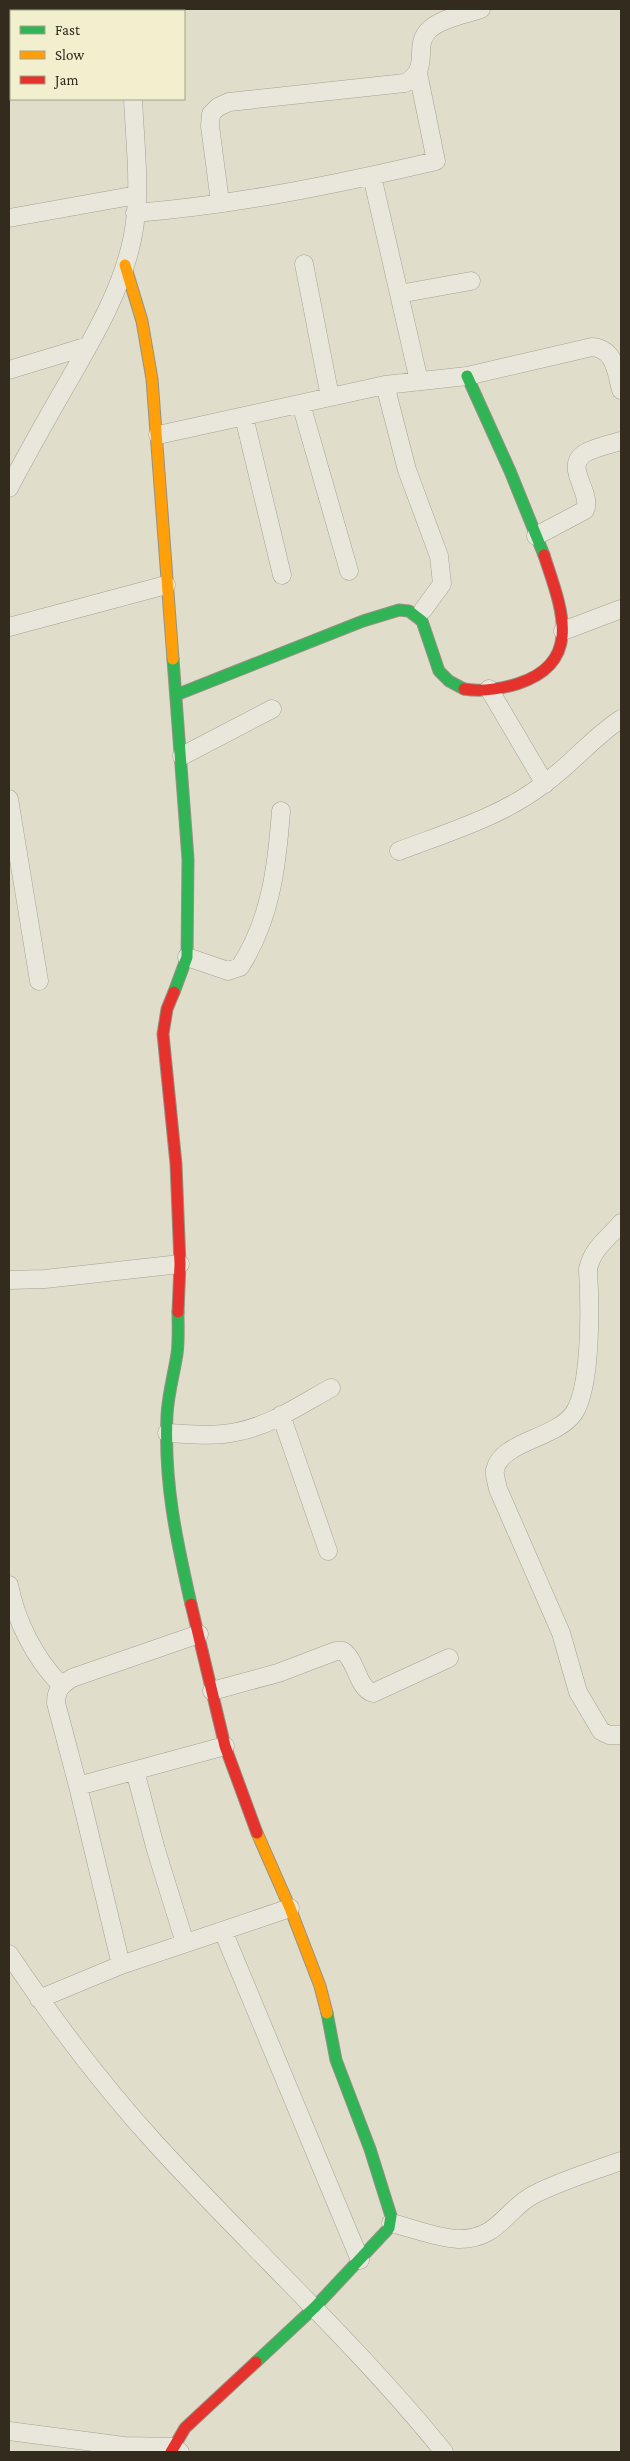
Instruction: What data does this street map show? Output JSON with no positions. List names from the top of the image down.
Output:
{
  "legend": ["Fast", "Slow", "Jam"]
}
